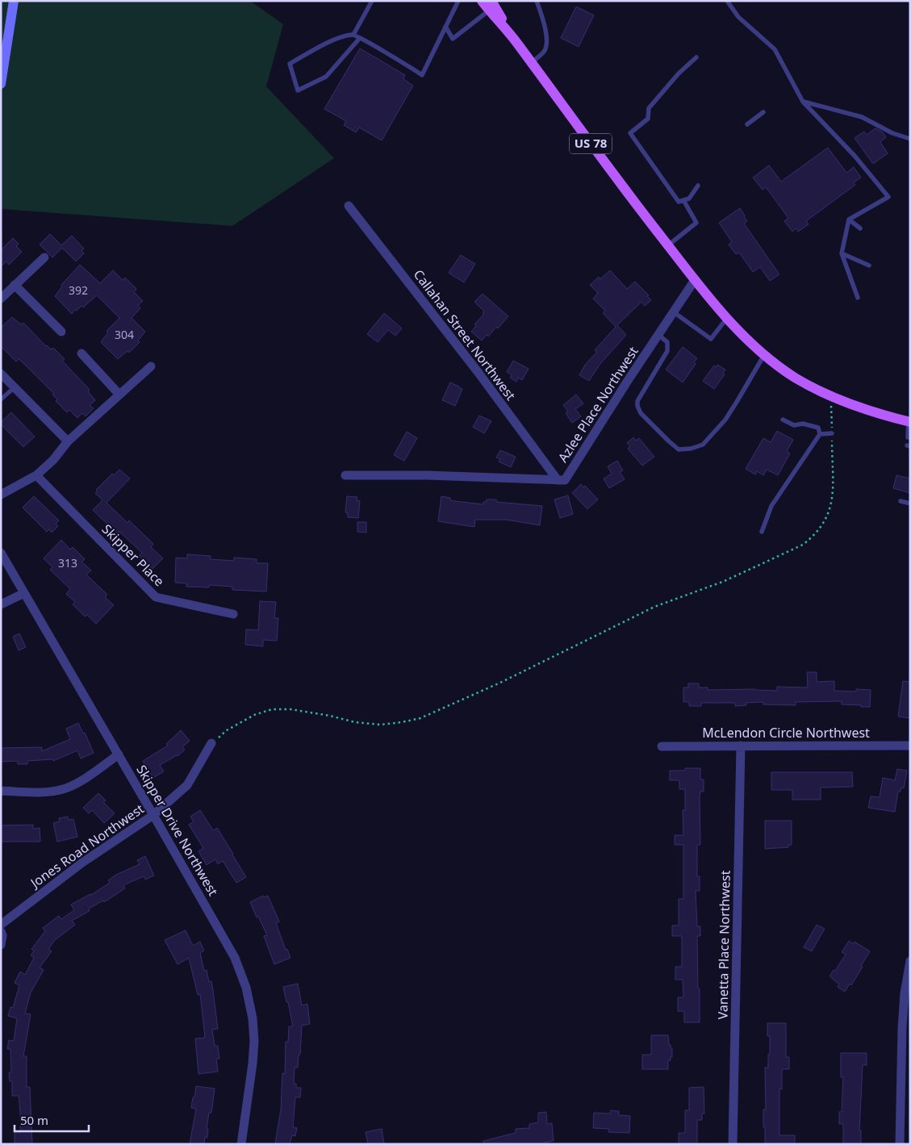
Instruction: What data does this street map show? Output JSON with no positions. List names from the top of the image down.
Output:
{
  "streets": {
    "main road": ["US 78"],
    "street": [
      "Callahan Street Northwest",
      "Azlee Place Northwest",
      "Skipper Place",
      "McLendon Circle Northwest",
      "Skipper Drive Northwest",
      "Jones Road Northwest",
      "Vanetta Place Northwest"
    ]
  },
  "crossings": [
    ["US 78", "Azlee Place Northwest"],
    ["Callahan Street Northwest", "Azlee Place Northwest"],
    ["McLendon Circle Northwest", "Vanetta Place Northwest"],
    ["Skipper Drive Northwest", "Jones Road Northwest"]
  ],
  "house_numbers": ["392", "304", "313"],
  "scale_bar": "50 m"
}
